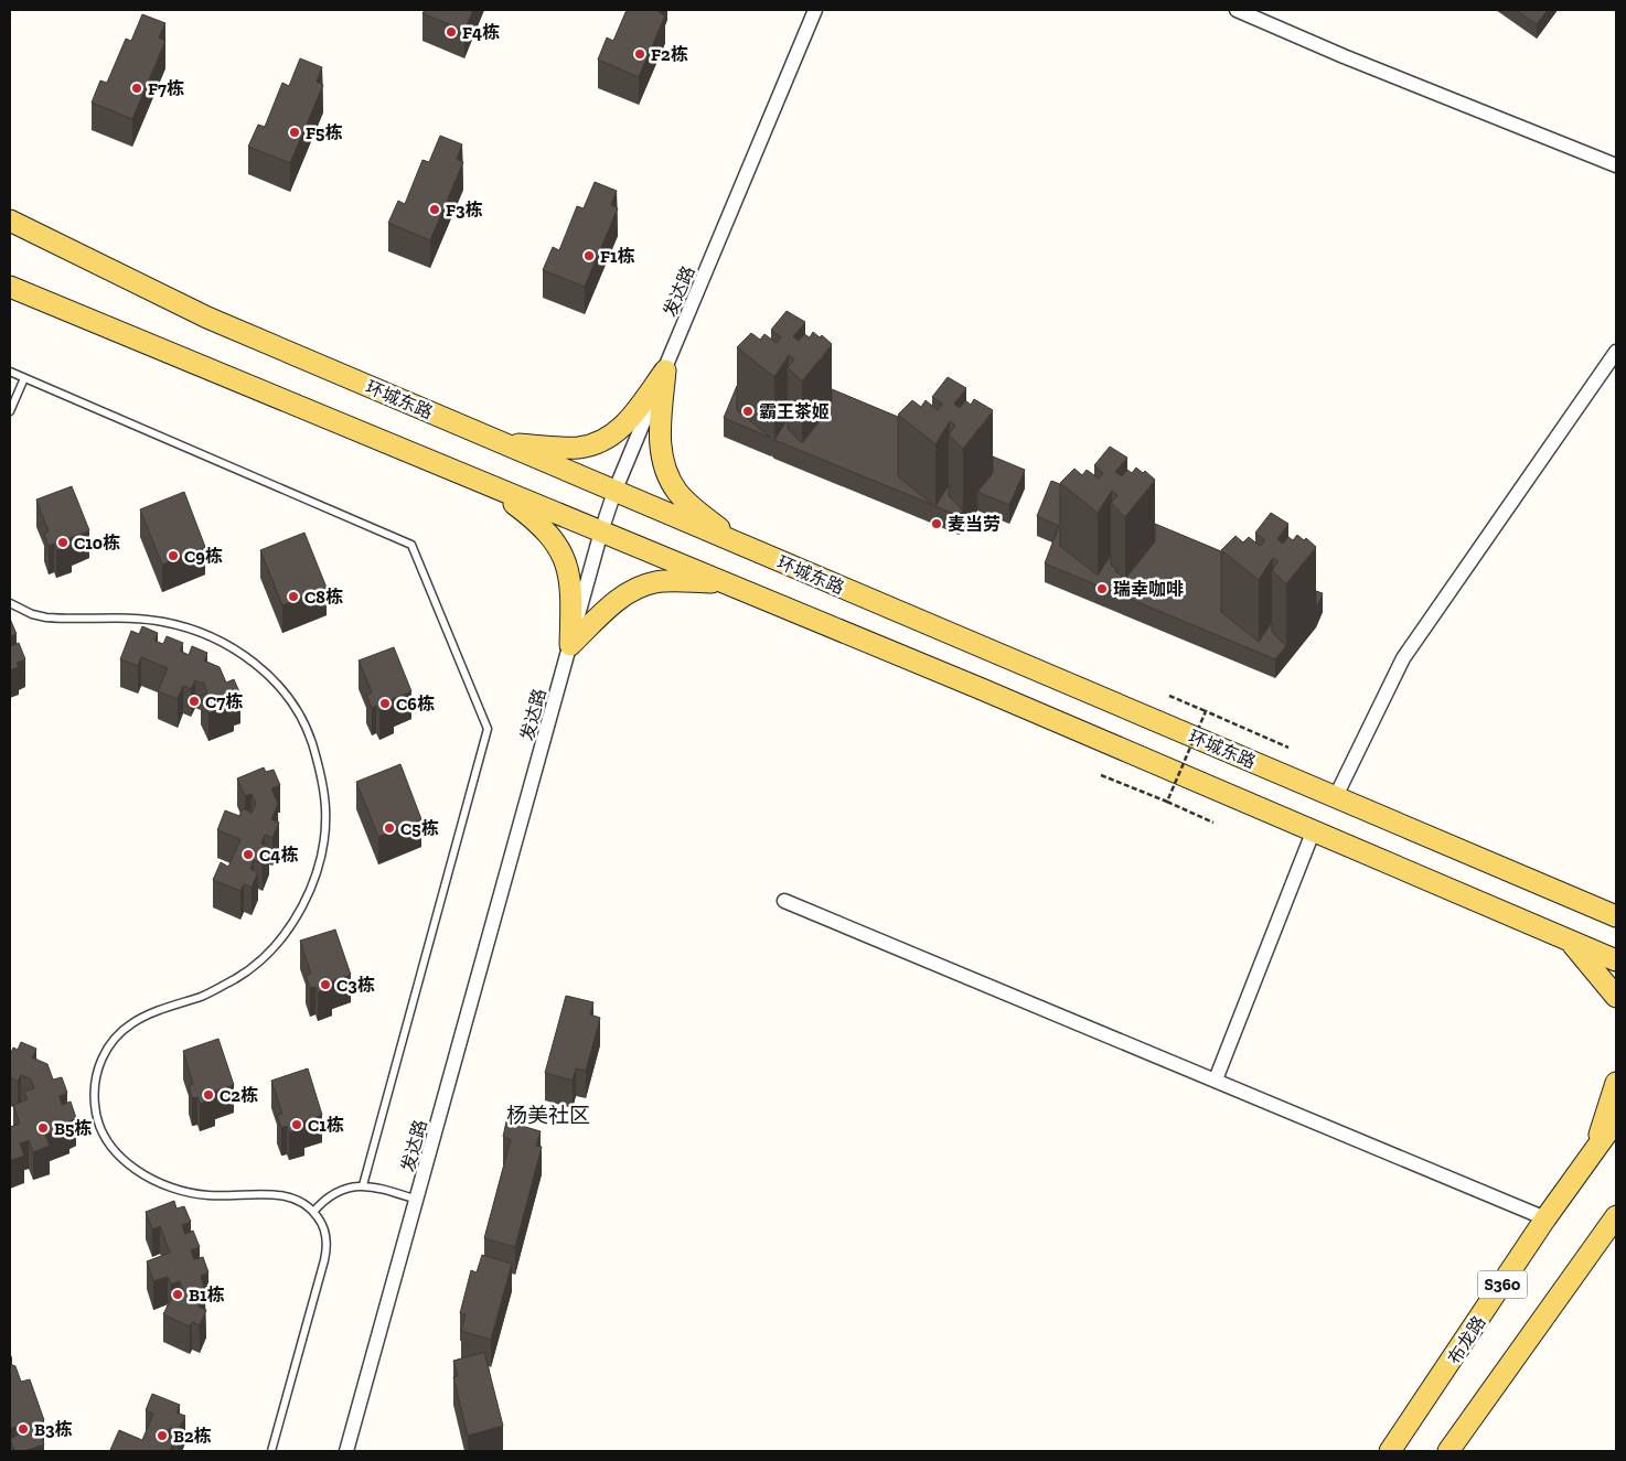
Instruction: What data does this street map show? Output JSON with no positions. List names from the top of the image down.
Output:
{
  "streets": {
    "main road": ["环城东路", "S360", "布龙路"],
    "street": ["发达路"]
  },
  "crossings": [
    ["发达路", "环城东路"]
  ],
  "districts": ["杨美社区"],
  "places": [
    "F4栋",
    "F2栋",
    "F7栋",
    "F5栋",
    "F3栋",
    "F1栋",
    "霸王茶姬",
    "麦当劳",
    "C10栋",
    "C9栋",
    "瑞幸咖啡",
    "C8栋",
    "C7栋",
    "C6栋",
    "C5栋",
    "C4栋",
    "C3栋",
    "C2栋",
    "C1栋",
    "B5栋",
    "B1栋",
    "B3栋",
    "B2栋"
  ]
}
